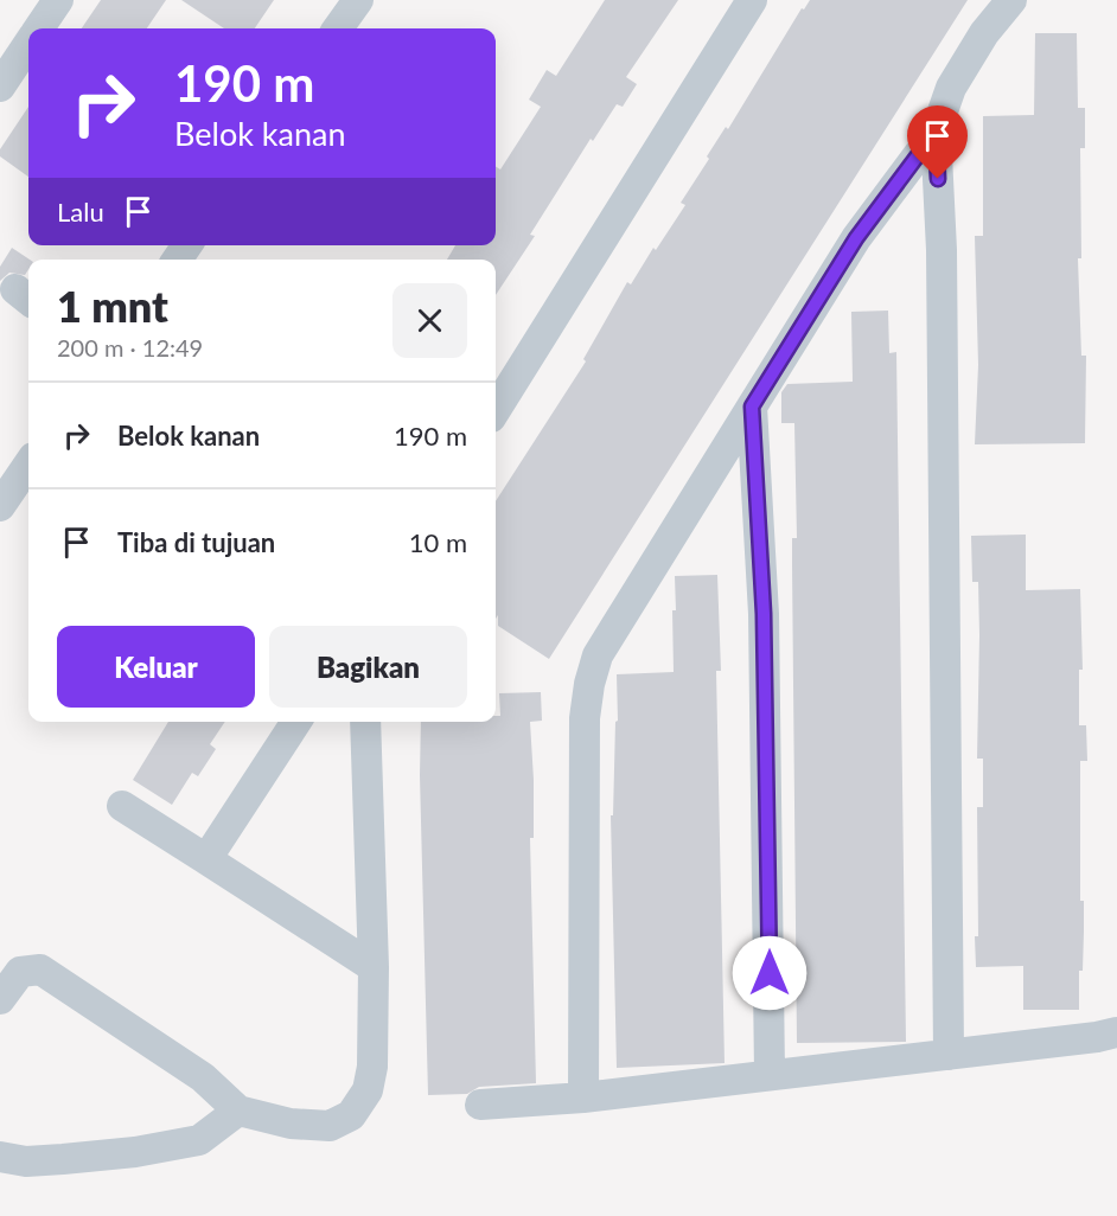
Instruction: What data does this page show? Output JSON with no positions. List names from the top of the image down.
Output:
{
  "page": {
    "turn": ["190 m", "Belok kanan"],
    "then": "Lalu",
    "heading": ["1 mnt", "200 m · 12:49"],
    "list": [
      {
        "name": "Belok kanan",
        "value": "190 m"
      },
      {
        "name": "Tiba di tujuan",
        "value": "10 m"
      }
    ],
    "buttons": ["Keluar", "Bagikan"]
  }
}
